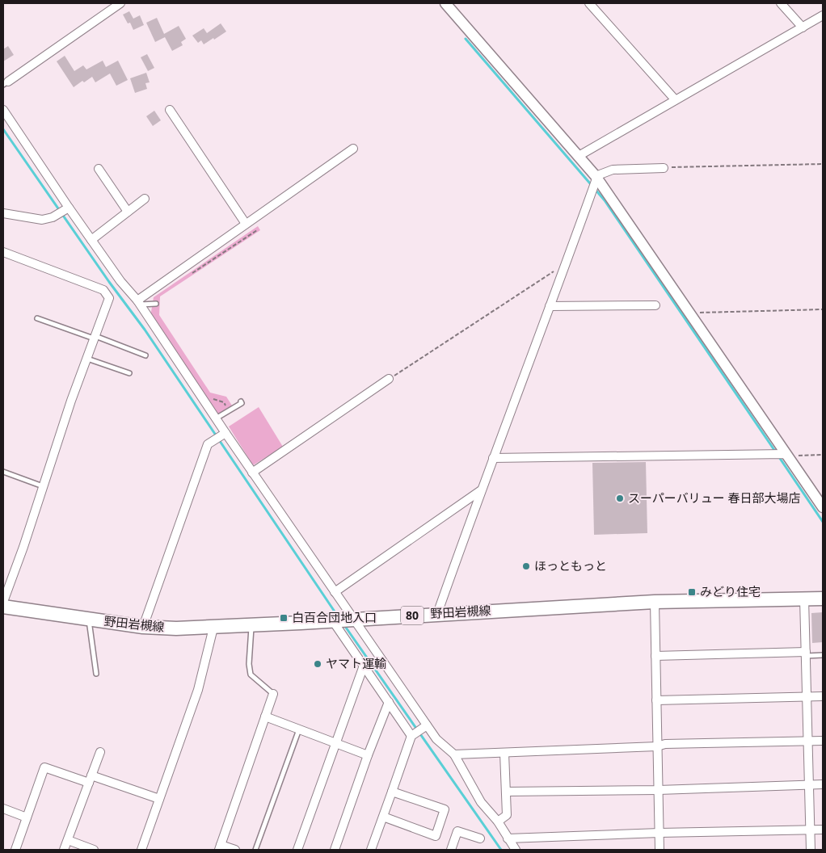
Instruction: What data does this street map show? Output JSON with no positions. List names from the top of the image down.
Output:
{
  "streets": {
    "main road": ["野田岩槻線", "80"]
  },
  "places": {
    "other": ["スーパーバリュー 春日部大場店", "ほっともっと", "ヤマト運輸"],
    "transit": ["みどり住宅", "白百合団地入口"]
  }
}
